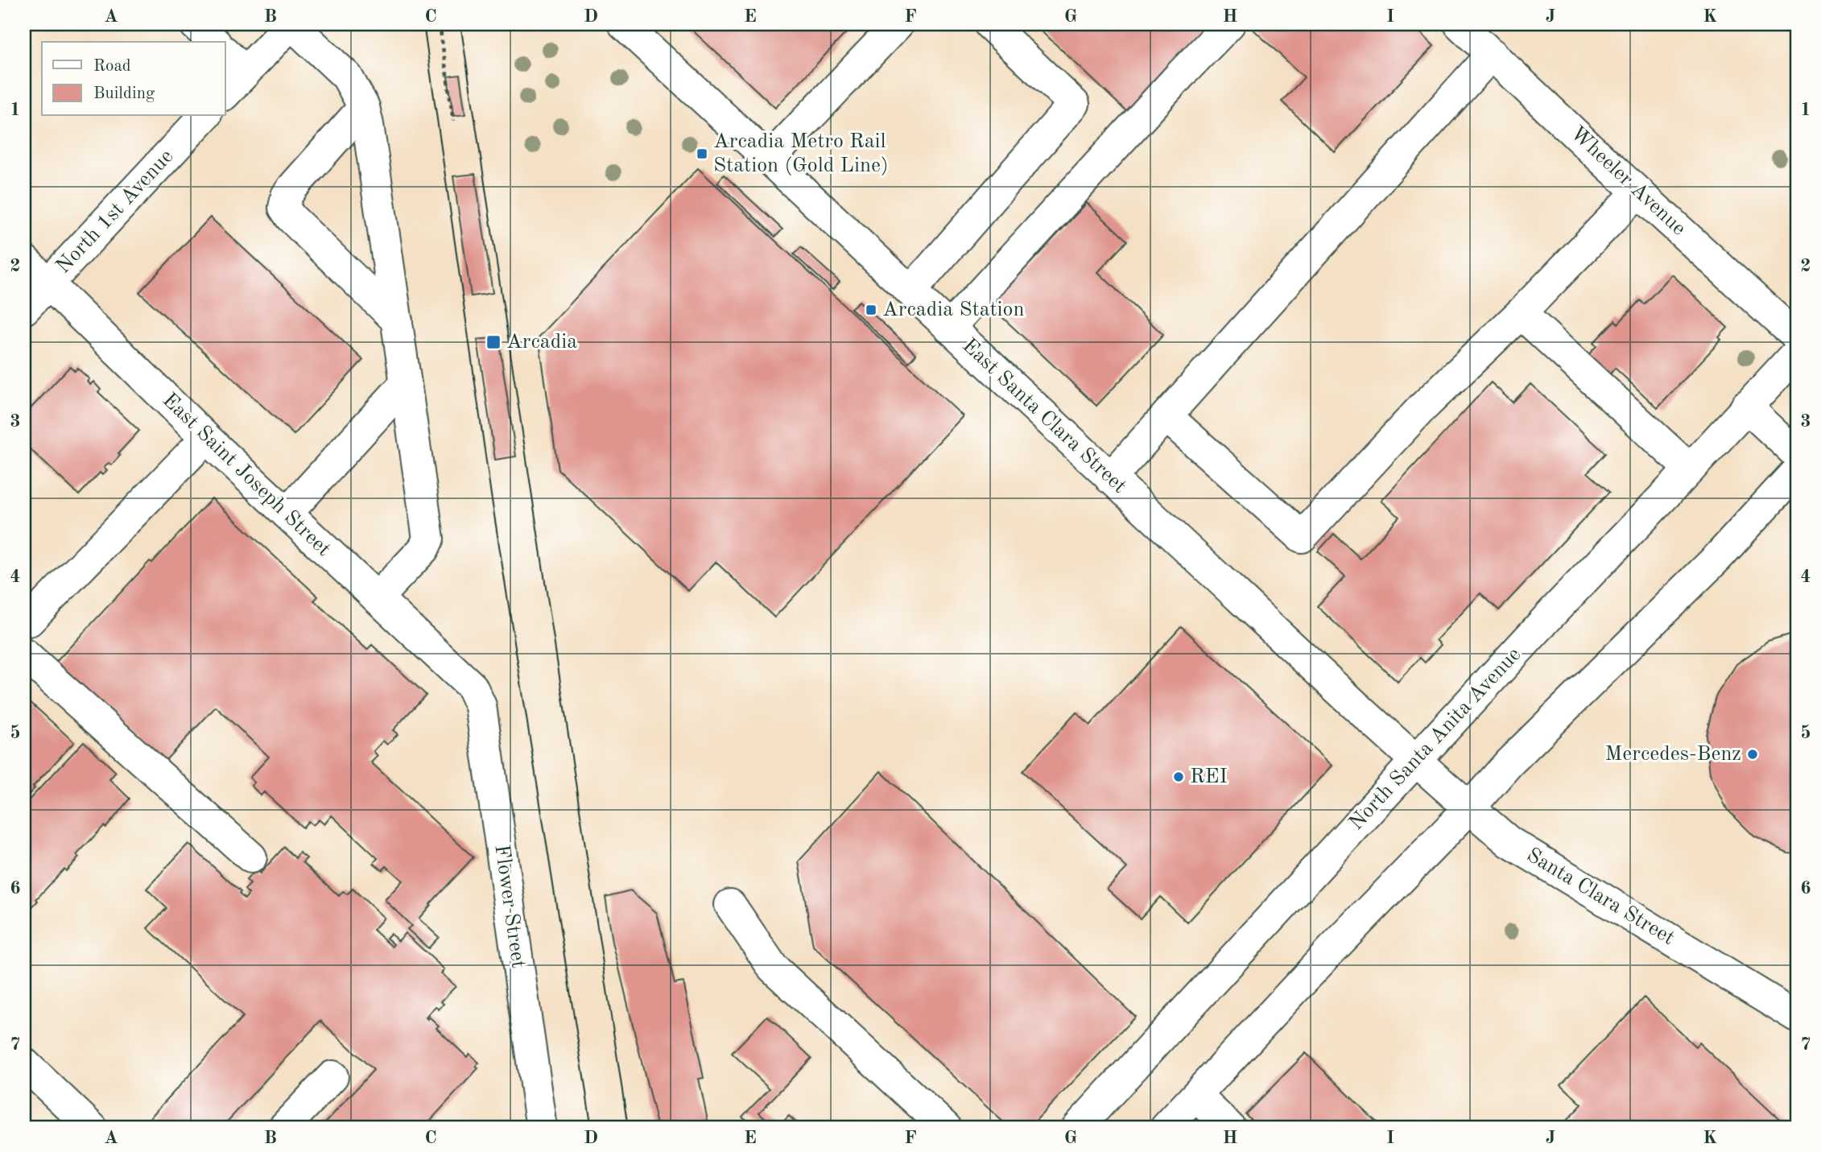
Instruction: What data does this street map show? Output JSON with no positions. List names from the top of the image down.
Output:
{
  "streets": {
    "street": [
      "Wheeler Avenue",
      "North 1st Avenue",
      "East Santa Clara Street",
      "East Saint Joseph Street",
      "North Santa Anita Avenue",
      "Santa Clara Street",
      "Flower Street"
    ]
  },
  "crossings": [
    ["North 1st Avenue", "East Saint Joseph Street"],
    ["East Santa Clara Street", "North Santa Anita Avenue"],
    ["East Santa Clara Street", "Santa Clara Street"],
    ["East Saint Joseph Street", "Flower Street"],
    ["North Santa Anita Avenue", "Santa Clara Street"]
  ],
  "places": {
    "transit": ["Arcadia Metro Rail Station (Gold Line)", "Arcadia Station", "Arcadia"],
    "other": ["Mercedes-Benz", "REI"]
  },
  "legend": ["Road", "Building"],
  "grid": {
    "columns": [
      "A",
      "B",
      "C",
      "D",
      "E",
      "F",
      "G",
      "H",
      "I",
      "J",
      "K"
    ],
    "rows": [
      "1",
      "2",
      "3",
      "4",
      "5",
      "6",
      "7"
    ]
  }
}
